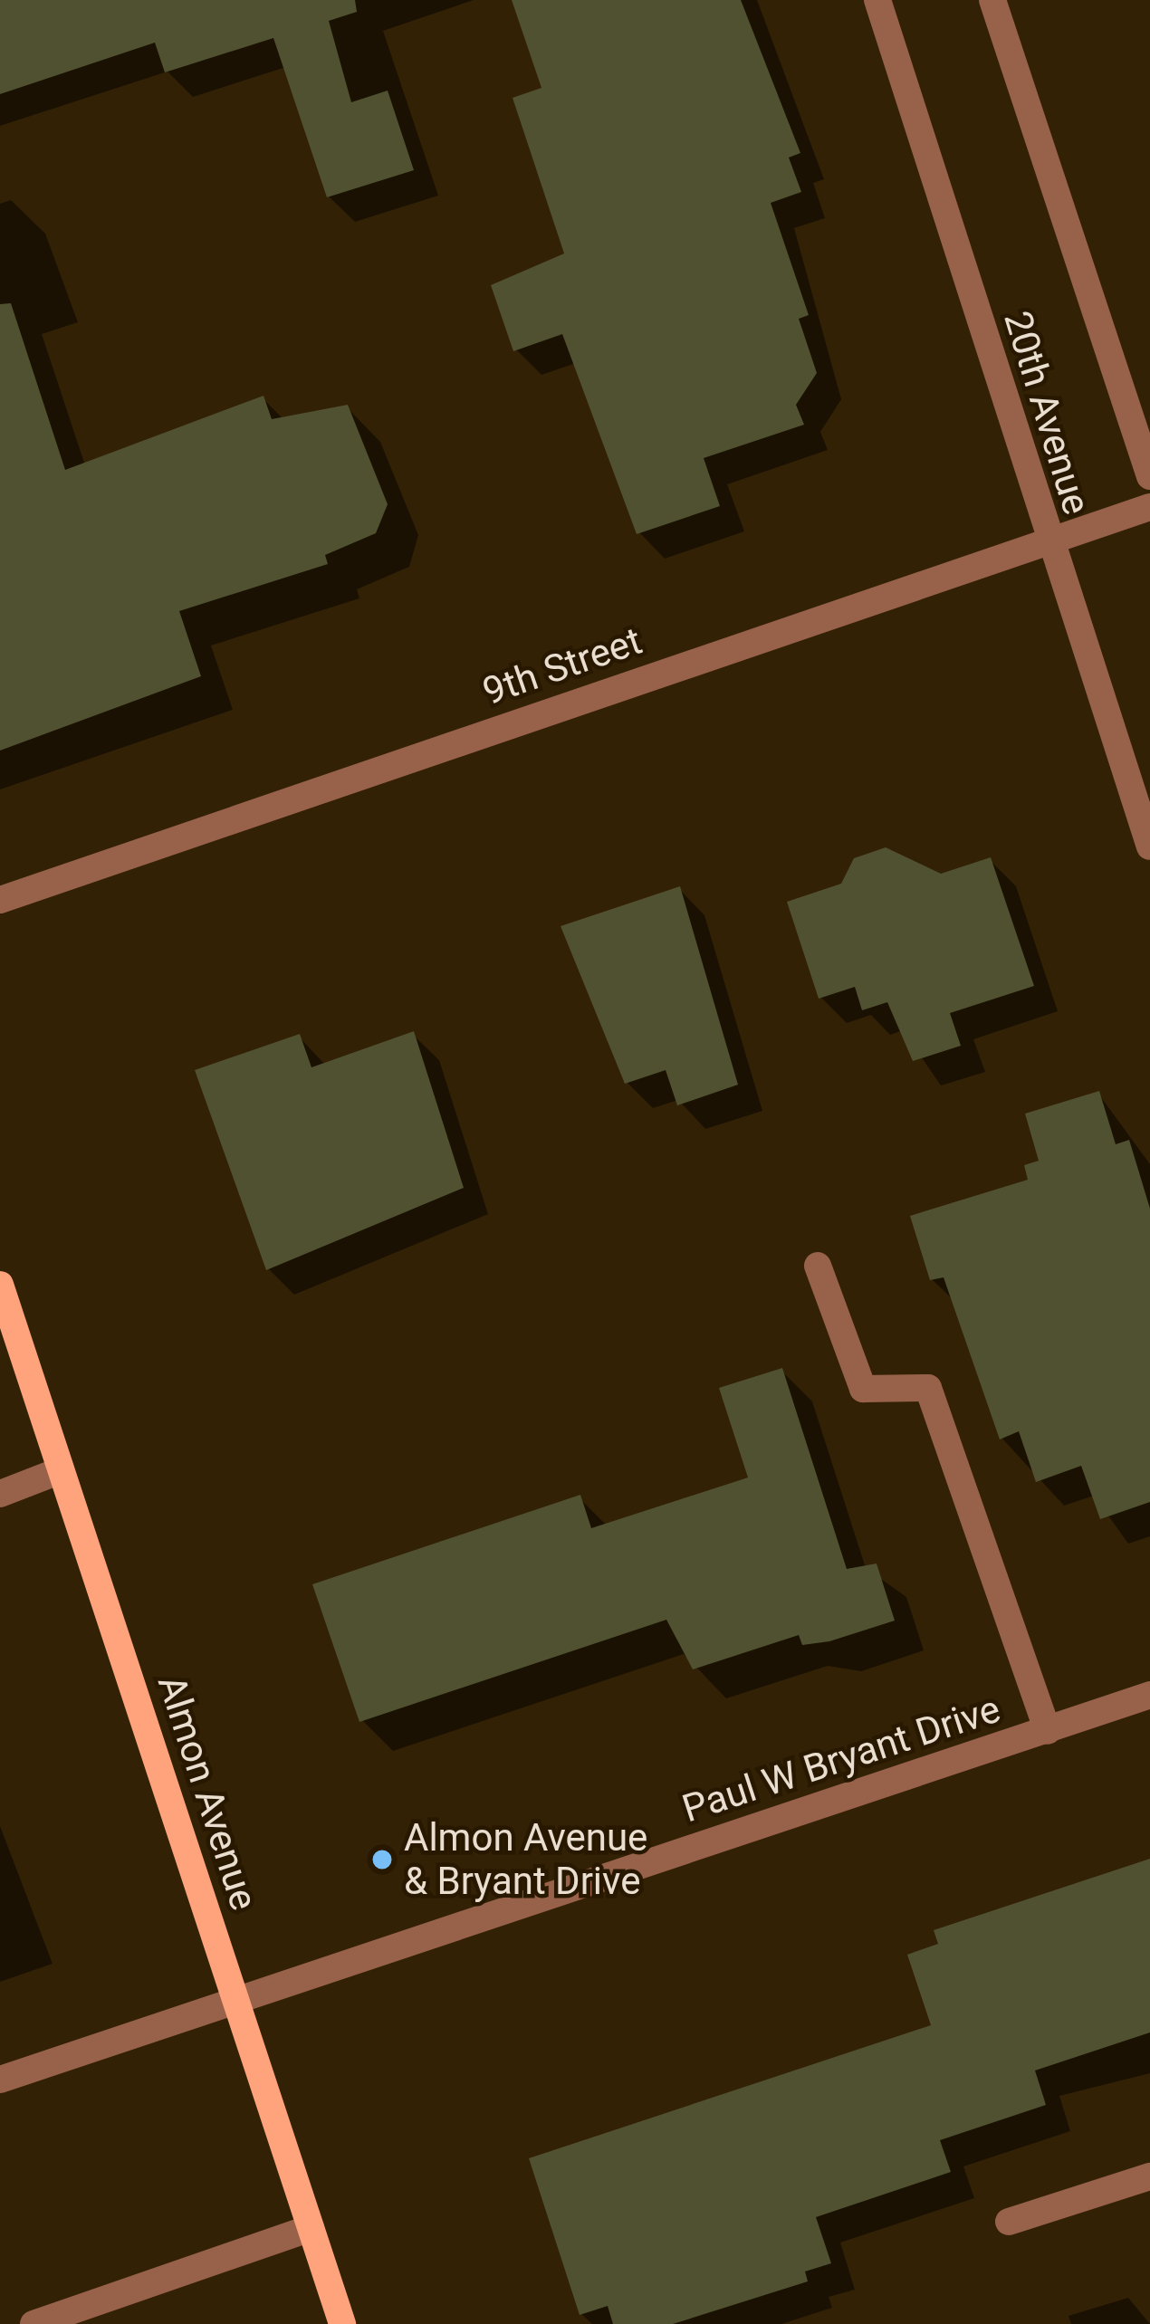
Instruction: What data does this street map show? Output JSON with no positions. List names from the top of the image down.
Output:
{
  "streets": {
    "main road": ["Almon Avenue"],
    "street": ["20th Avenue", "9th Street", "Paul W Bryant Drive"]
  },
  "crossings": [
    ["20th Avenue", "9th Street"],
    ["Paul W Bryant Drive", "Almon Avenue"]
  ],
  "places": ["Almon Avenue & Bryant Drive"]
}
